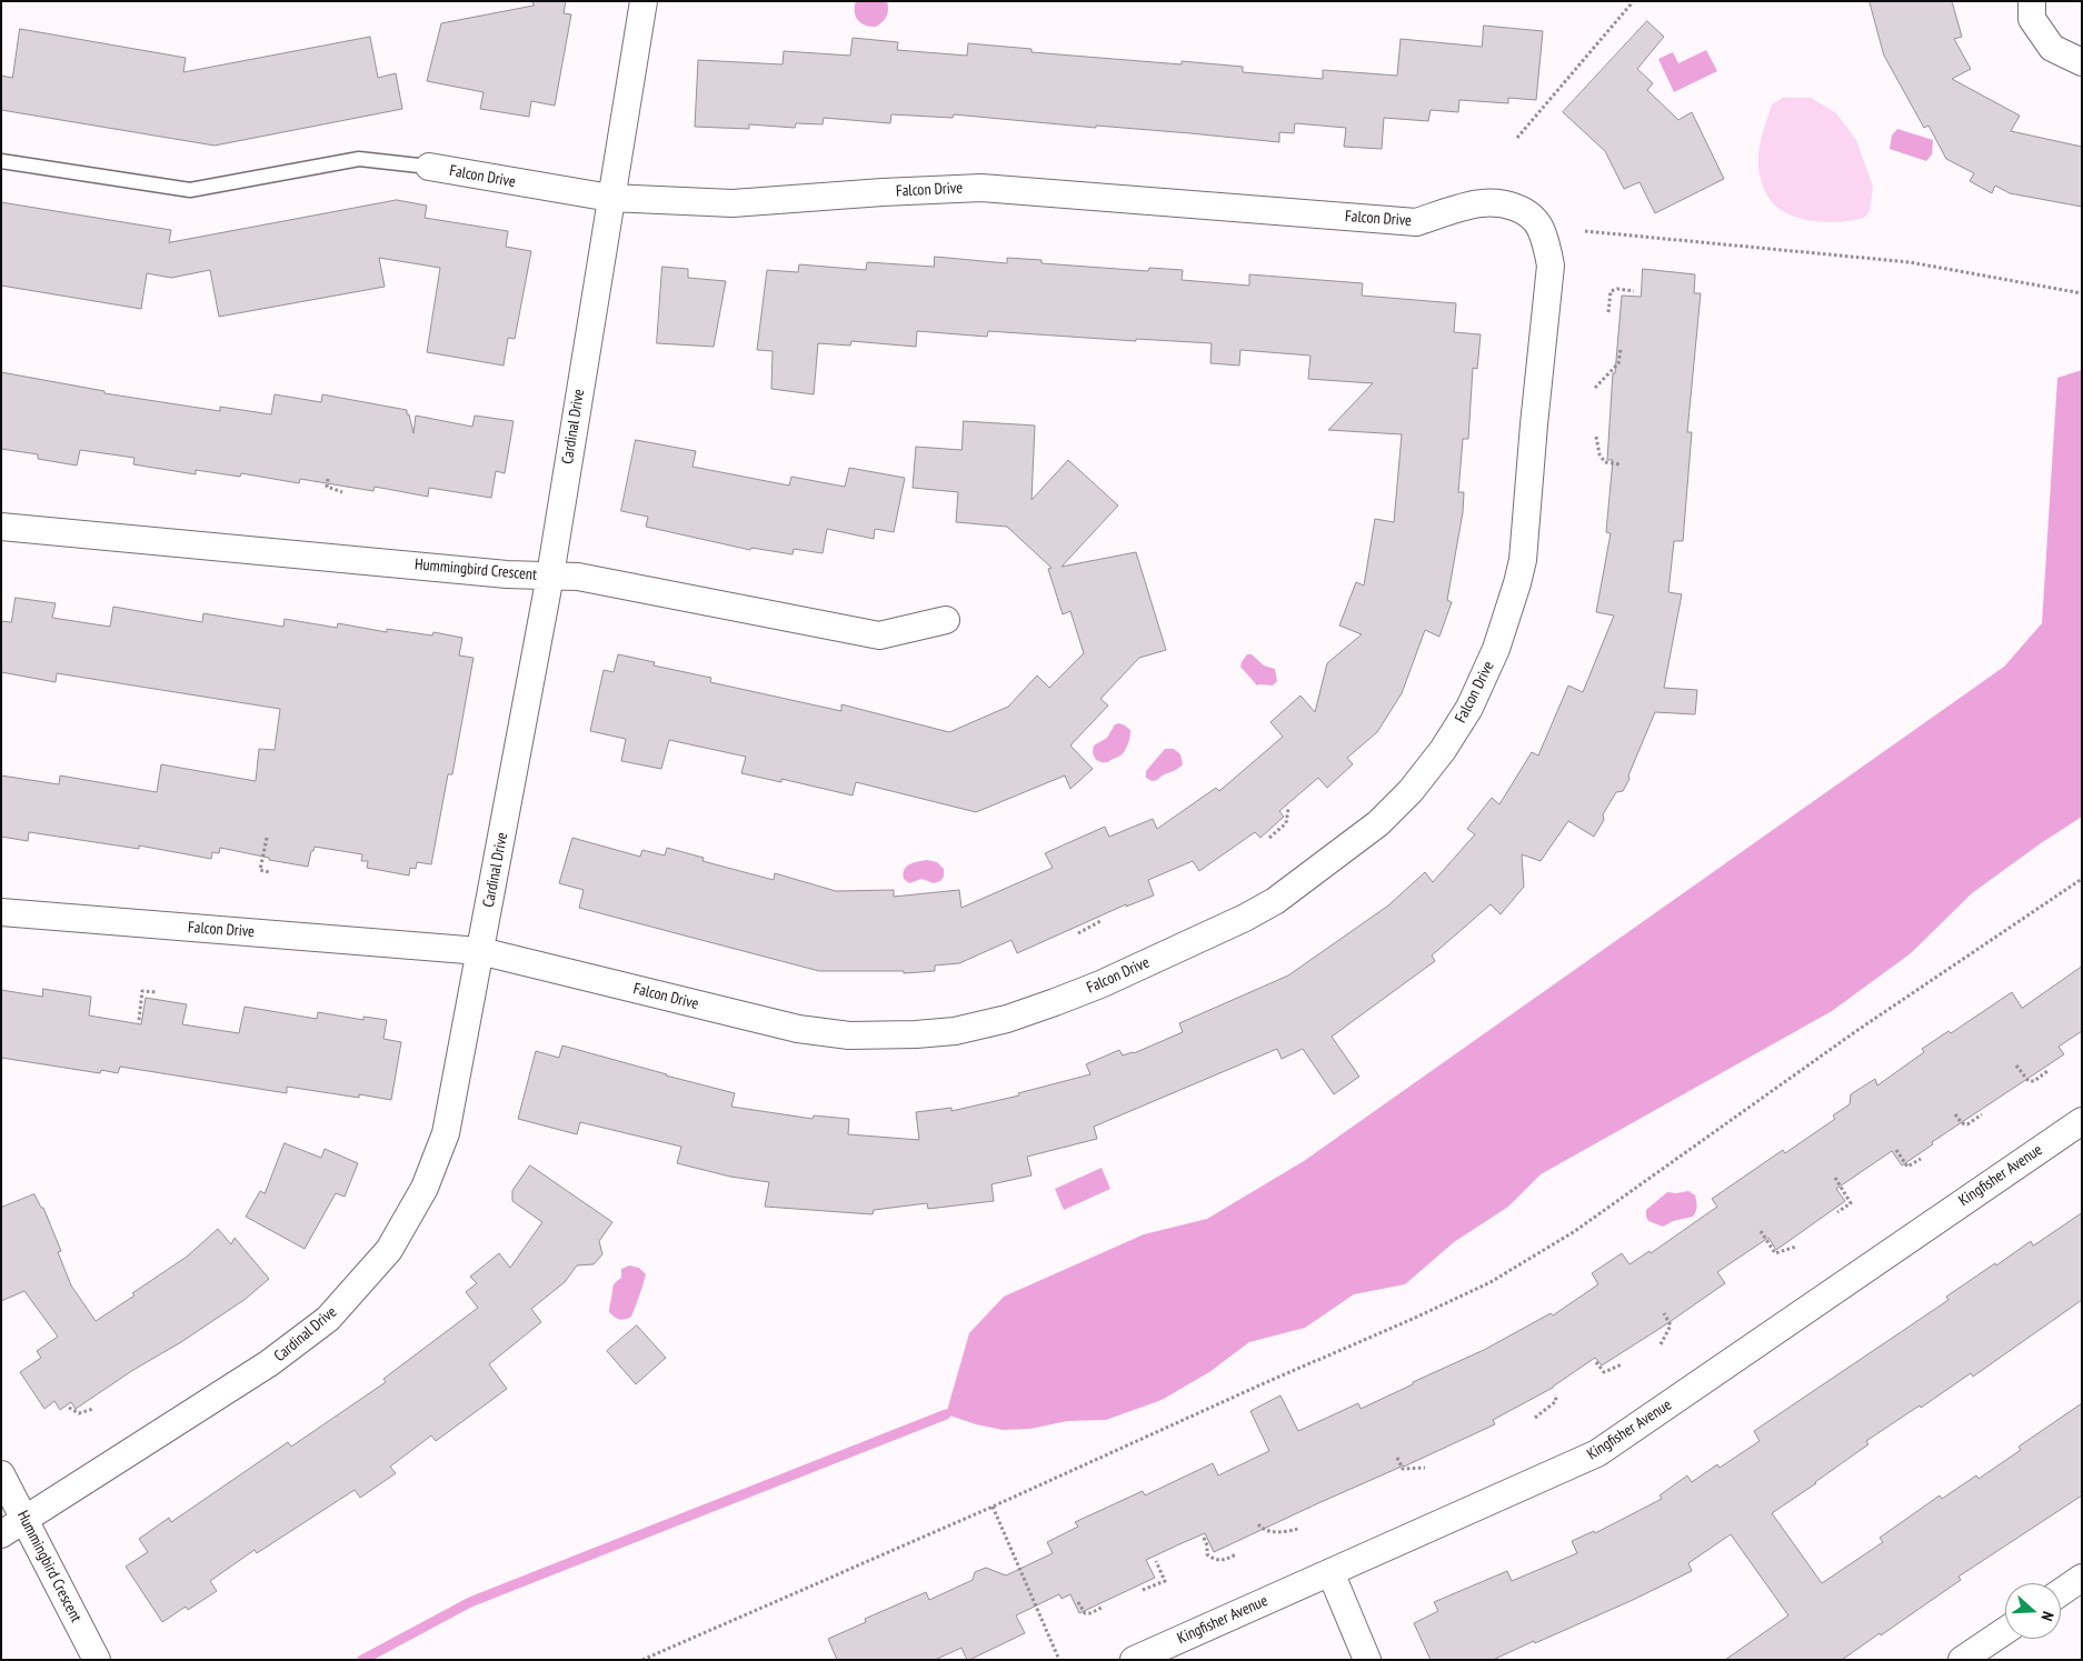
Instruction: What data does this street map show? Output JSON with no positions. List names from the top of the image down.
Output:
{
  "streets": {
    "street": [
      "Falcon Drive",
      "Cardinal Drive",
      "Hummingbird Crescent",
      "Kingfisher Avenue"
    ]
  },
  "crossings": [
    ["Falcon Drive", "Cardinal Drive"],
    ["Cardinal Drive", "Hummingbird Crescent"]
  ],
  "north": "right"
}
